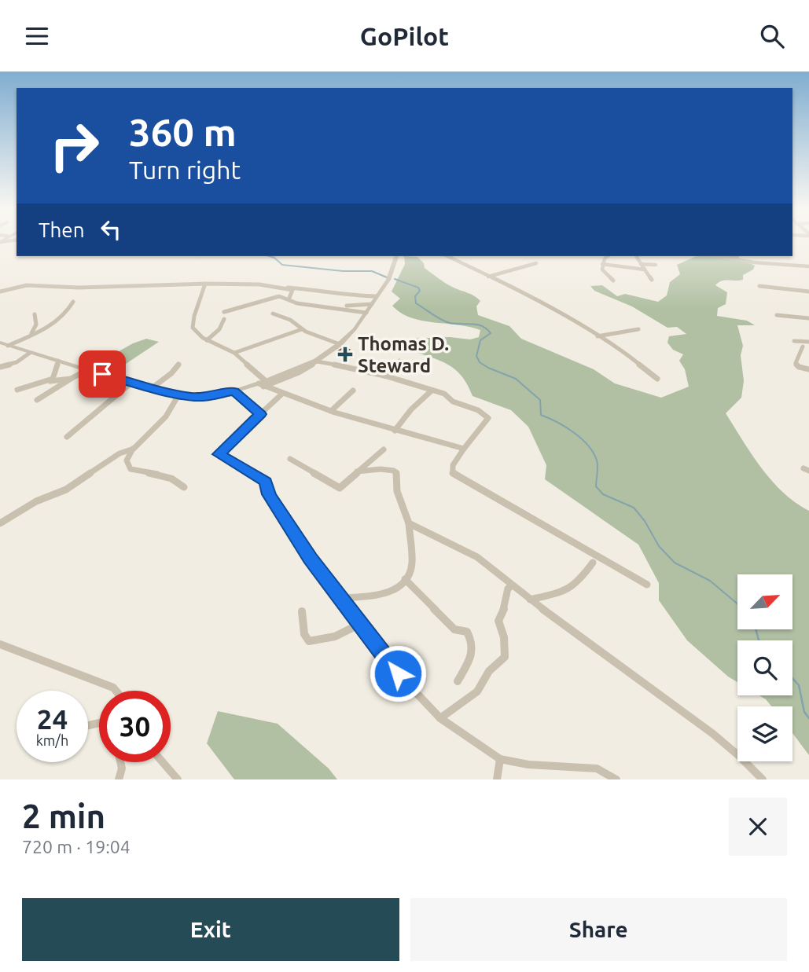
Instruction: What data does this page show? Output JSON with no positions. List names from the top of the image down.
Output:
{
  "places": {
    "health": ["Thomas D. Steward"]
  },
  "north": "top right",
  "page": {
    "header": "GoPilot",
    "turn": ["360 m", "Turn right"],
    "then": "Then",
    "speed": "24 km/h",
    "limit": "30",
    "heading": ["2 min", "720 m · 19:04"],
    "buttons": ["Exit", "Share"]
  }
}
